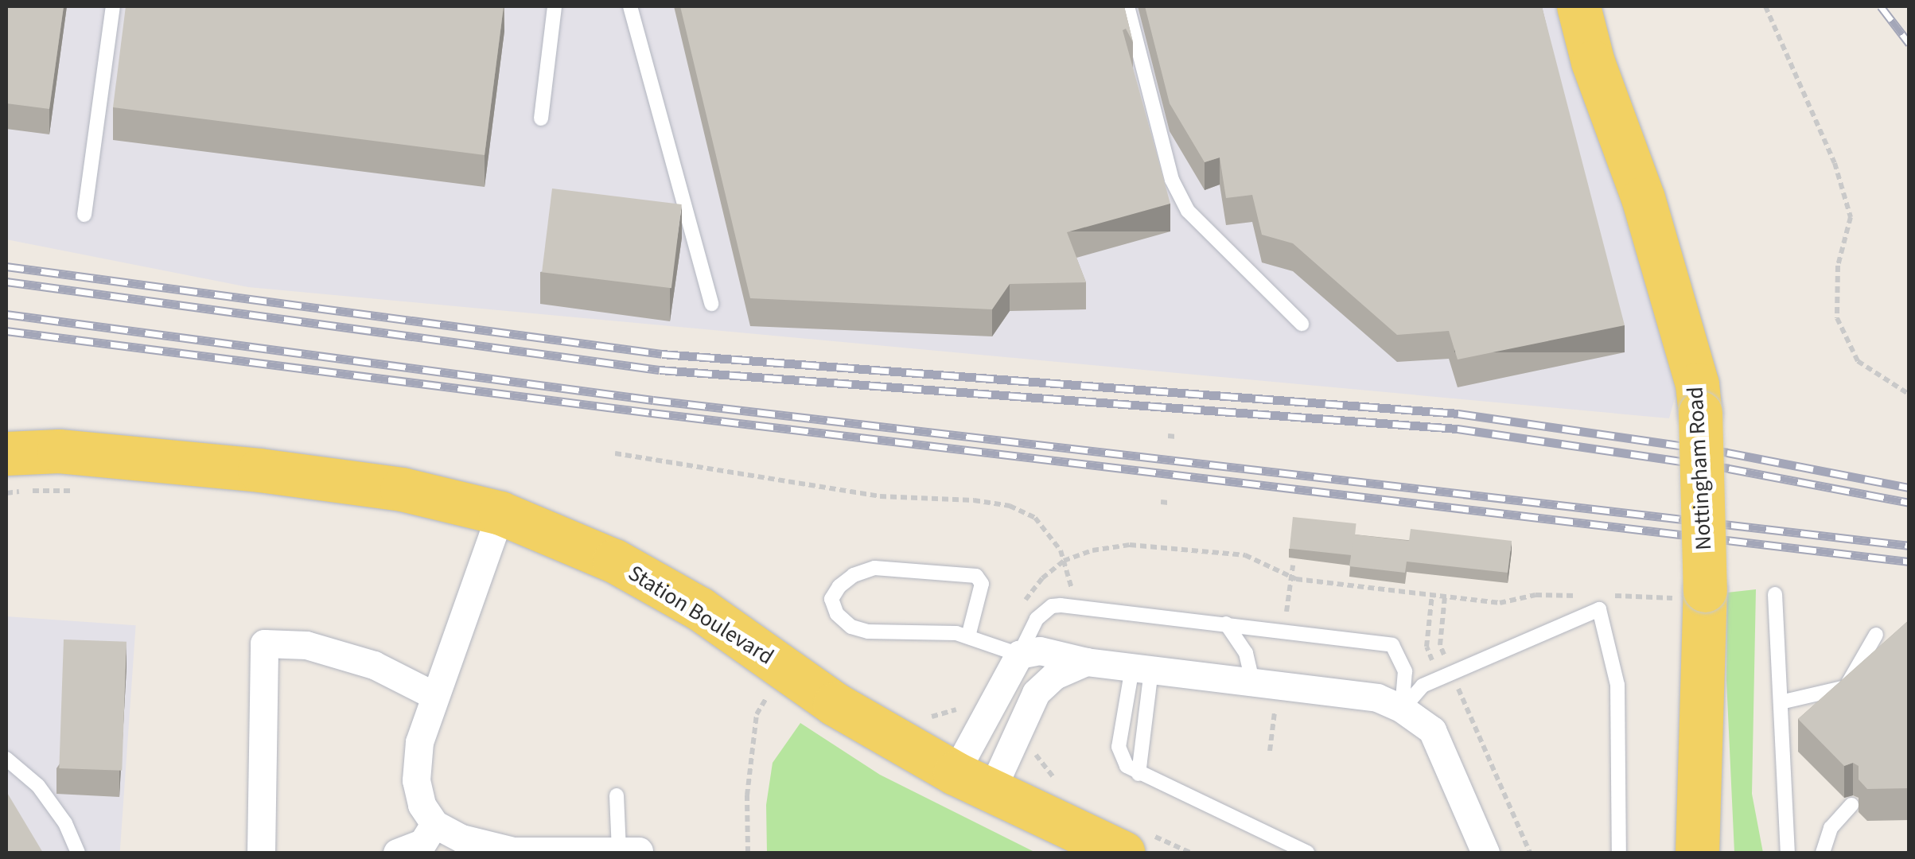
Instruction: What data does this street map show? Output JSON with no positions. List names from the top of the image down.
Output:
{
  "streets": {
    "main road": ["Nottingham Road", "Station Boulevard"]
  }
}
